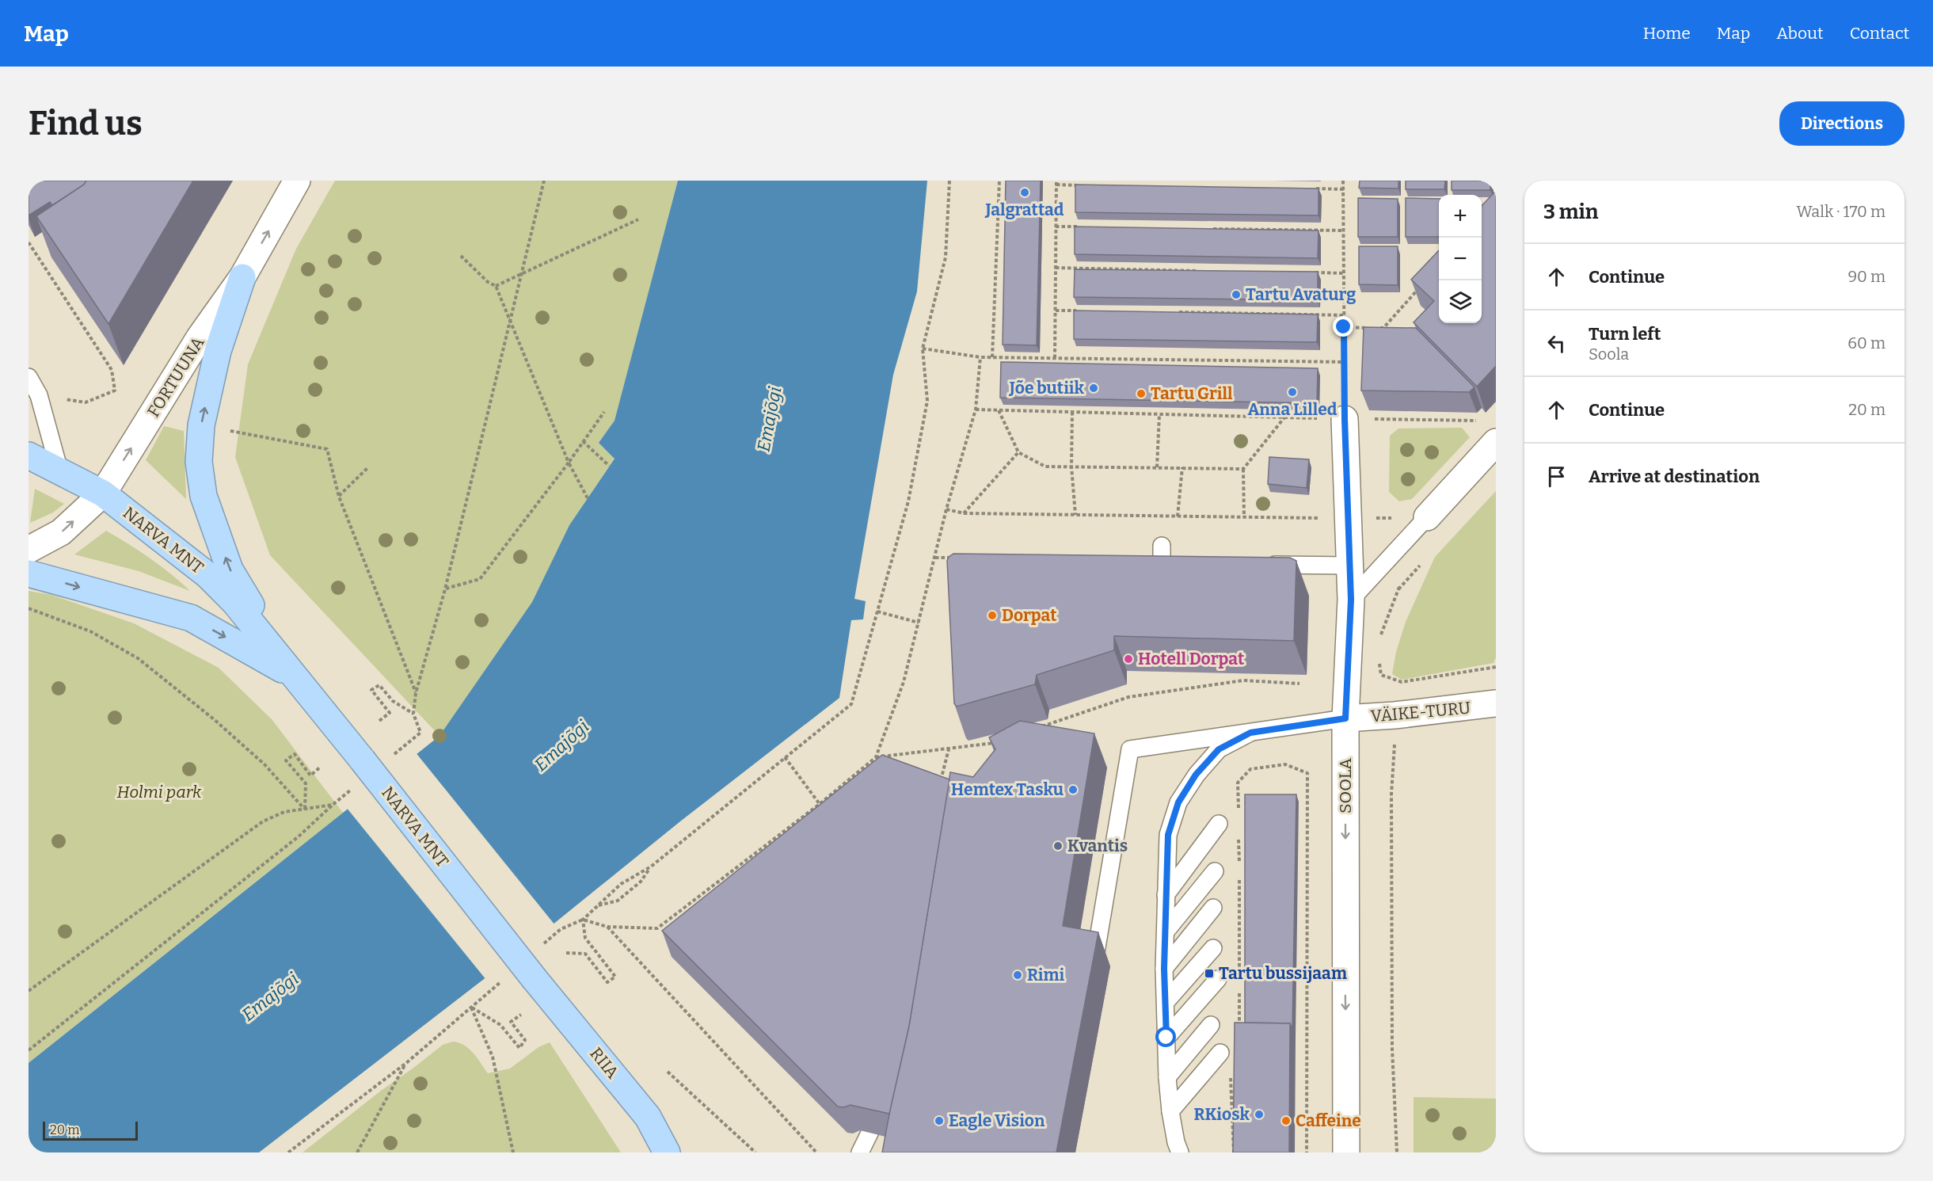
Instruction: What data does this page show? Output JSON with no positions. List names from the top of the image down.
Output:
{
  "streets": {
    "highway": ["NARVA MNT", "RIIA"],
    "street": ["FORTUUNA", "VÄIKE-TURU", "SOOLA"]
  },
  "crossings": [
    ["FORTUUNA", "NARVA MNT"],
    ["NARVA MNT", "RIIA"],
    ["VÄIKE-TURU", "SOOLA"]
  ],
  "one_way": ["FORTUUNA", "SOOLA"],
  "water": ["Emajõgi"],
  "parks": ["Holmi park"],
  "places": {
    "other": [
      "Jalgrattad",
      "Tartu Avaturg",
      "Jõe butiik",
      "Anna Lilled",
      "Tartu Grill",
      "Dorpat",
      "Hotell Dorpat",
      "Hemtex Tasku",
      "Kvantis",
      "Rimi",
      "RKiosk",
      "Eagle Vision",
      "Caffeine"
    ],
    "transit": ["Tartu bussijaam"]
  },
  "scale_bar": "20 m",
  "page": {
    "header": "Map",
    "nav": [
      "Home",
      "Map",
      "About",
      "Contact"
    ],
    "buttons": "Directions",
    "title": "Find us",
    "heading": ["3 min", "Walk · 170 m"],
    "map_buttons": ["+", "−"],
    "list": [
      ["Continue", "90 m"],
      ["Turn left", "Soola", "60 m"],
      ["Continue", "20 m"],
      "Arrive at destination"
    ],
    "scale": "20 m"
  }
}
